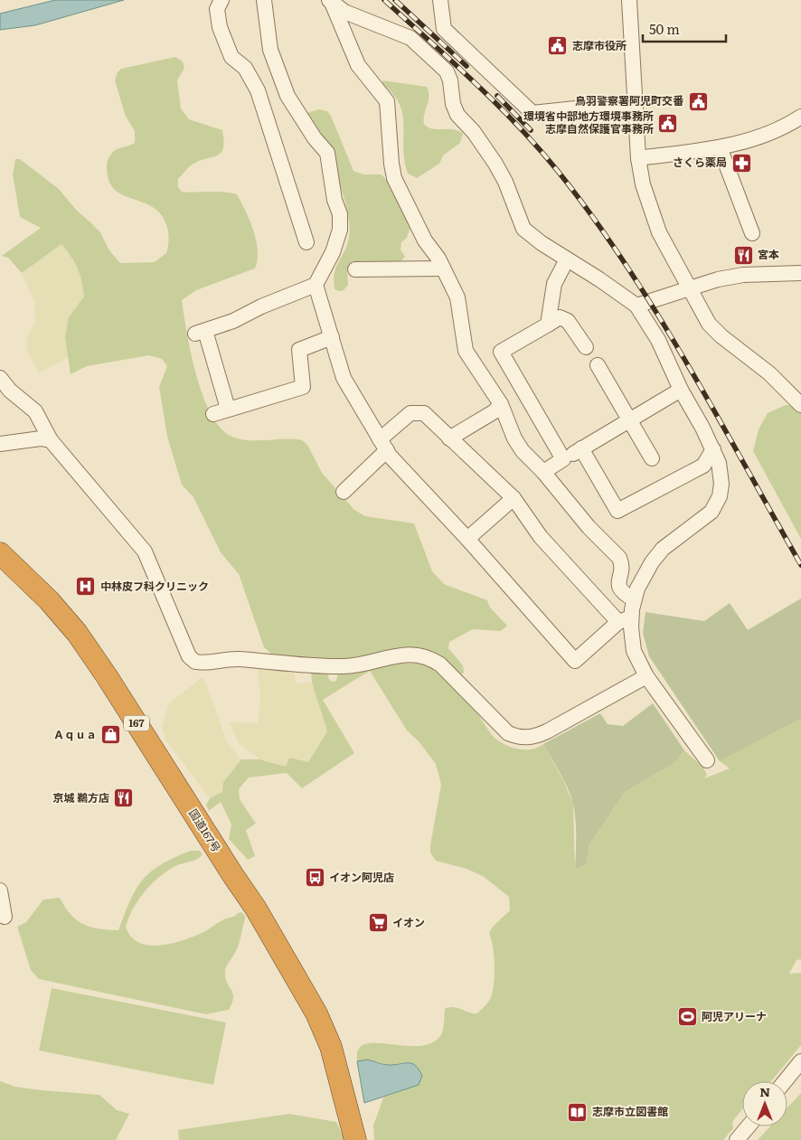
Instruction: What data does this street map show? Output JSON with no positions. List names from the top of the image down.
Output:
{
  "streets": {
    "highway": ["167", "国道167号"]
  },
  "places": {
    "public building": ["志摩市役所", "鳥羽警察署阿児町交番", "環境省中部地方環境事務所 志摩自然保護官事務所"],
    "pharmacy": ["さくら薬局"],
    "restaurant": ["宮本", "京城 鵜方店"],
    "hospital": ["中林皮フ科クリニック"],
    "shop": ["Ａｑｕａ"],
    "bus stop": ["イオン阿児店"],
    "supermarket": ["イオン"],
    "sports": ["阿児アリーナ"],
    "library": ["志摩市立図書館"]
  },
  "scale_bar": "50 m",
  "north": "top"
}
